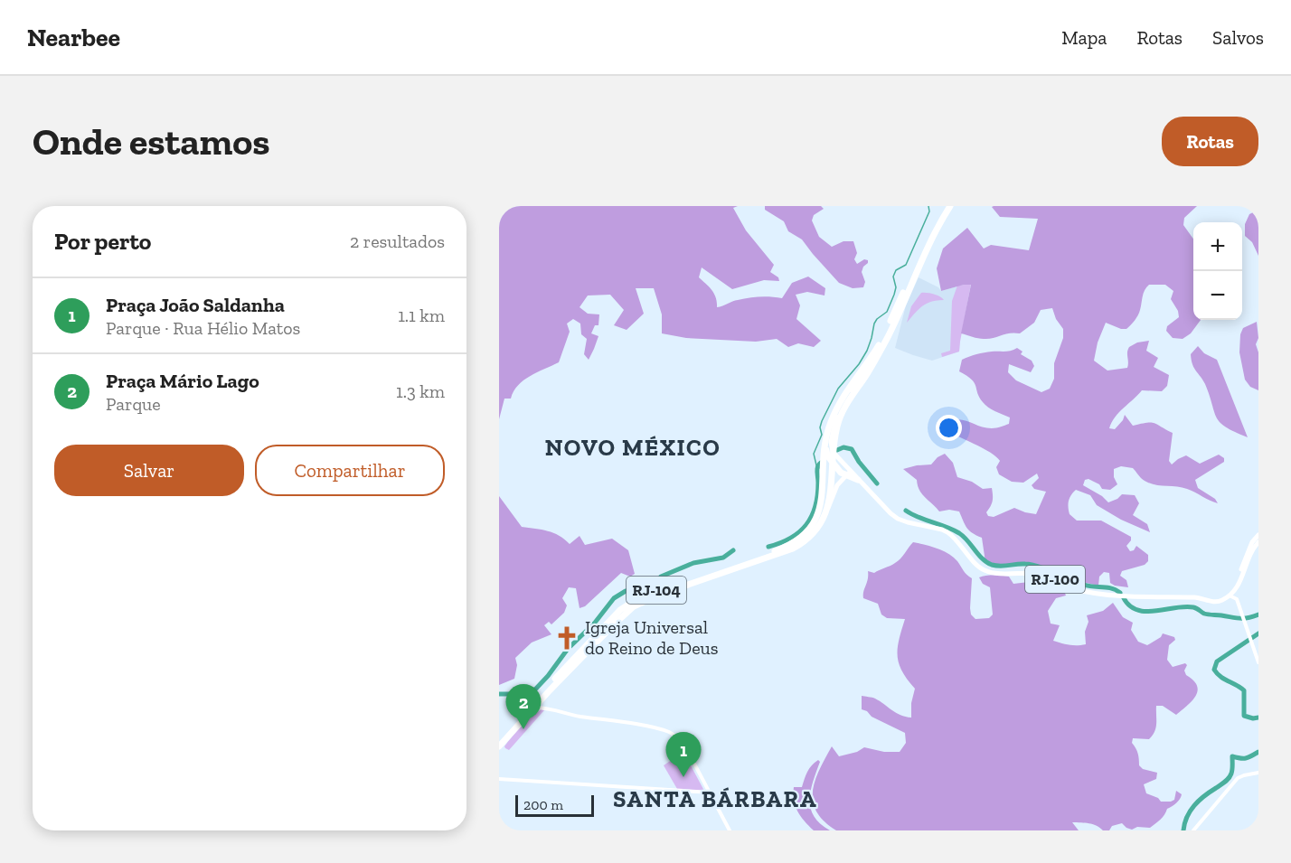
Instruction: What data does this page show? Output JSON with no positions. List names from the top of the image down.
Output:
{
  "streets": {
    "highway": ["RJ-104"],
    "main road": ["RJ-100"]
  },
  "districts": ["NOVO MÉXICO", "SANTA BÁRBARA"],
  "places": {
    "church": ["Igreja Universal do Reino de Deus"]
  },
  "scale_bar": "200 m",
  "page": {
    "header": "Nearbee",
    "nav": ["Mapa", "Rotas", "Salvos"],
    "buttons": [
      "Rotas",
      ["Salvar", "Compartilhar"]
    ],
    "title": "Onde estamos",
    "heading": ["Por perto", "2 resultados"],
    "map_buttons": ["+", "−"],
    "list": [
      {
        "mark": "1",
        "name": "Praça João Saldanha",
        "note": "Parque · Rua Hélio Matos",
        "value": "1.1 km"
      },
      {
        "mark": "2",
        "name": "Praça Mário Lago",
        "note": "Parque",
        "value": "1.3 km"
      }
    ],
    "pins": ["2", "1"],
    "scale": "200 m"
  }
}
